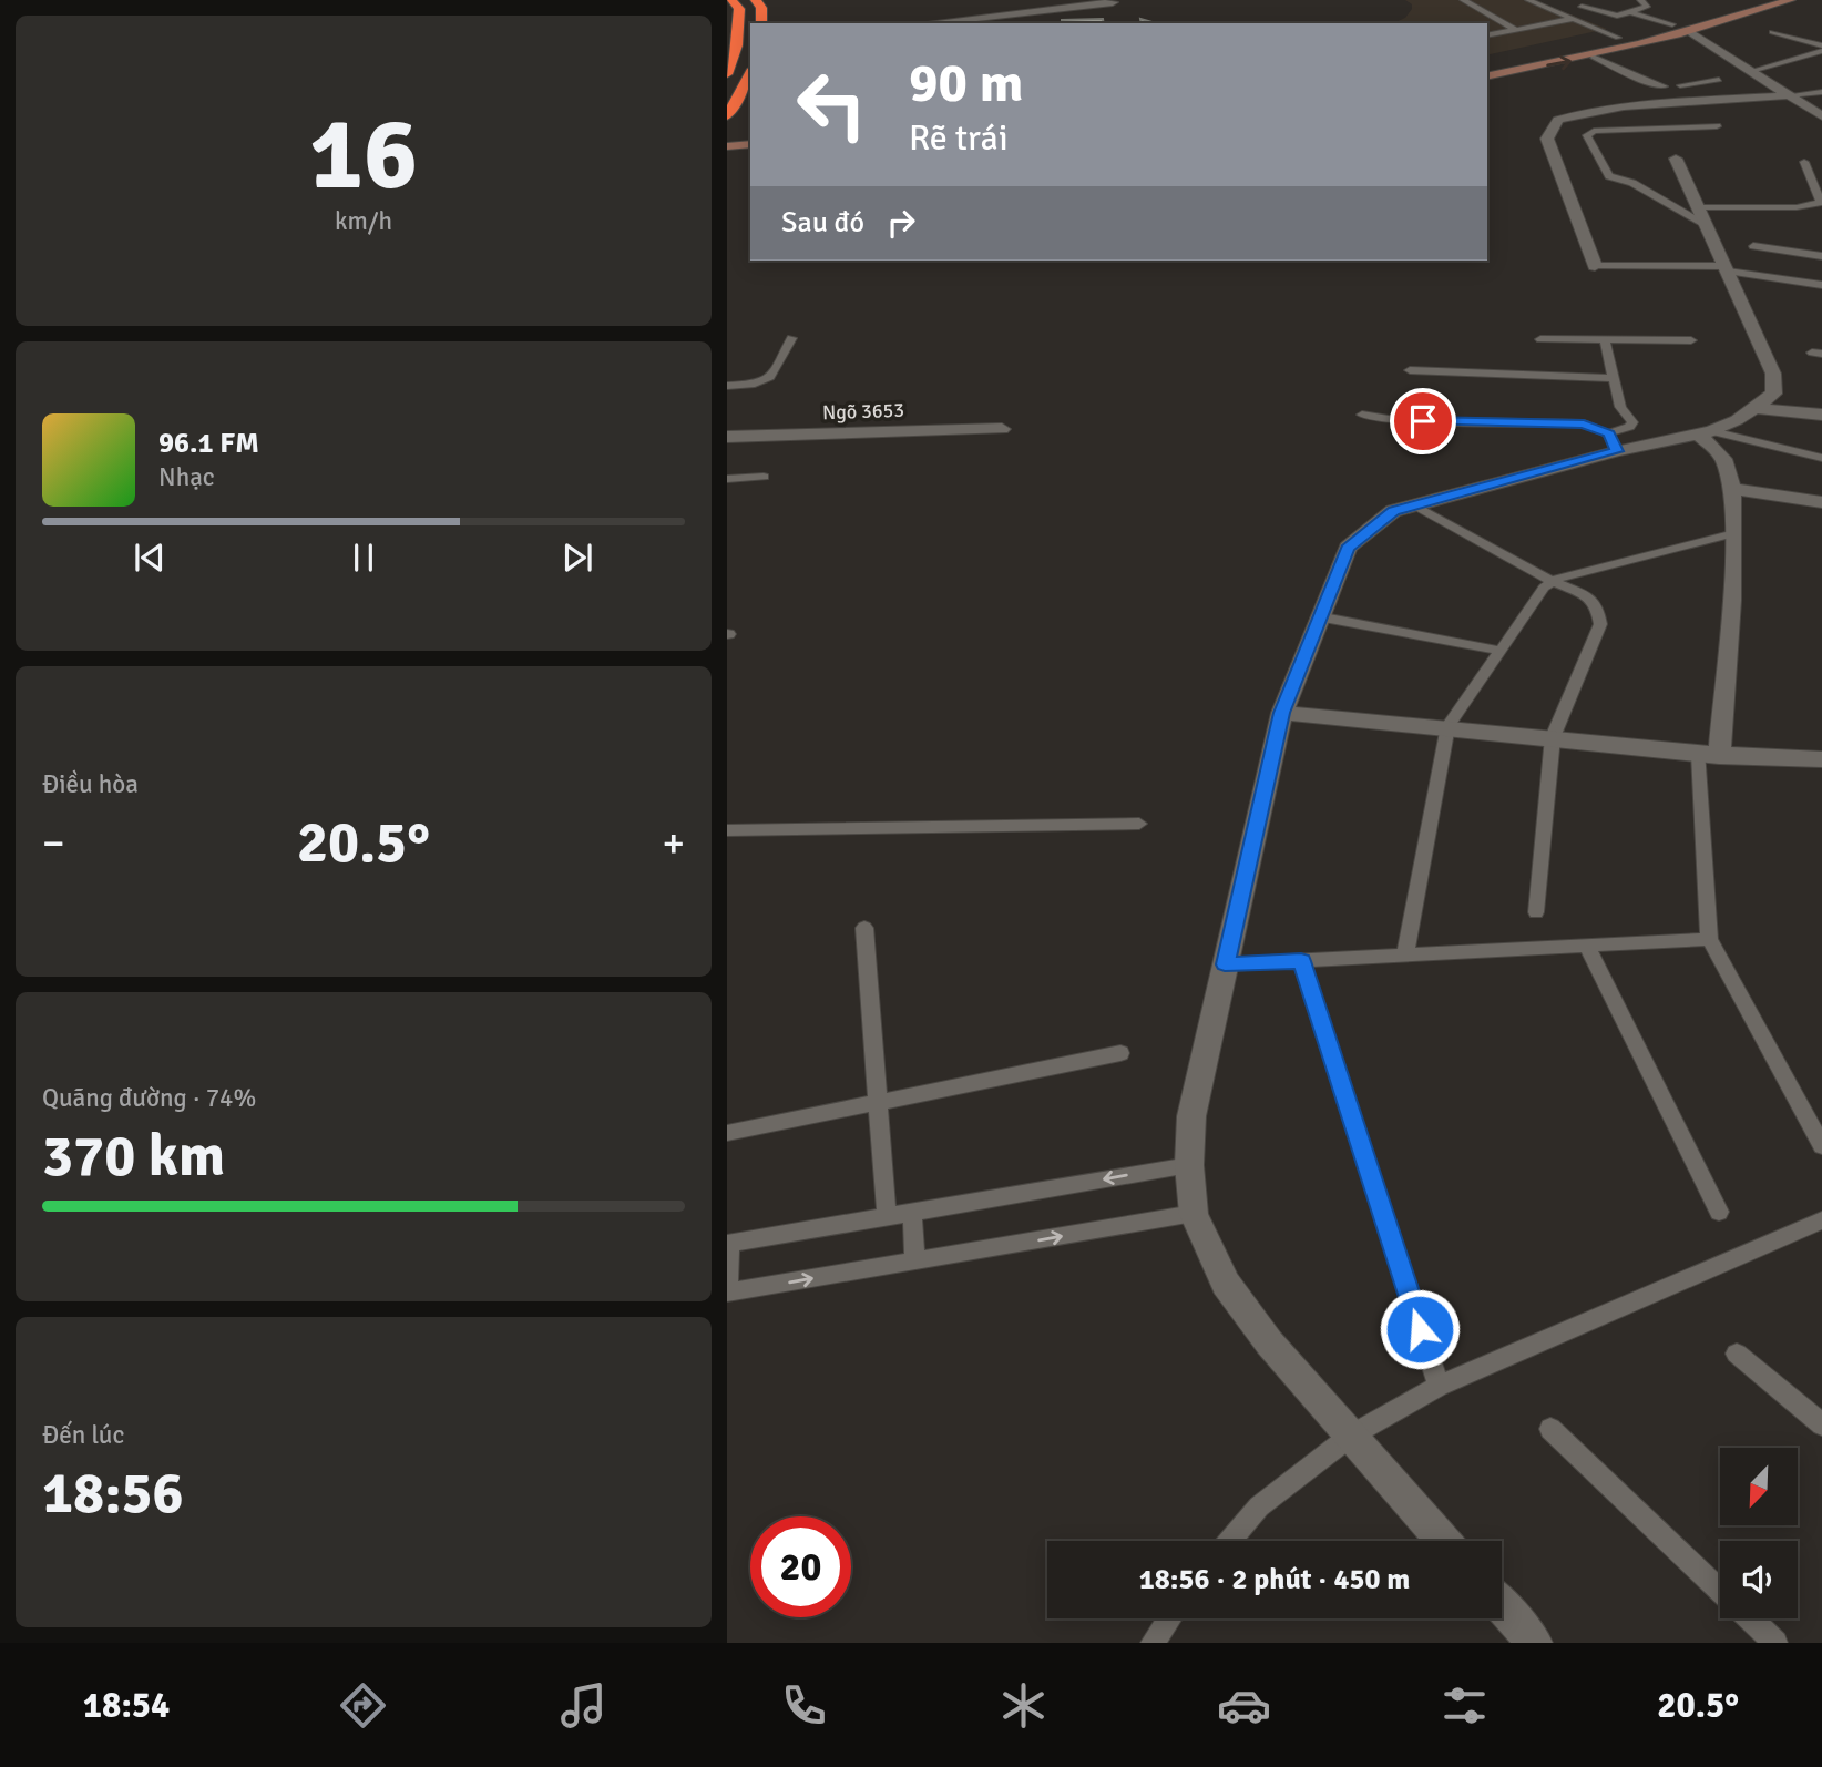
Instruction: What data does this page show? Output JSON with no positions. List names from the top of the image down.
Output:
{
  "streets": {
    "street": ["Ngõ 3653"]
  },
  "north": "bottom left",
  "page": {
    "tile": [
      ["16", "km/h"],
      "Điều hòa",
      ["Quãng đường · 74%", "370 km"],
      ["Đến lúc", "18:56"]
    ],
    "turn": ["90 m", "Rẽ trái"],
    "then": "Sau đó",
    "song": ["96.1 FM", "Nhạc"],
    "heat": ["−", "20.5°", "+"],
    "limit": "20",
    "trip": "18:56 · 2 phút · 450 m",
    "tabs": ["18:54", "20.5°"]
  }
}
